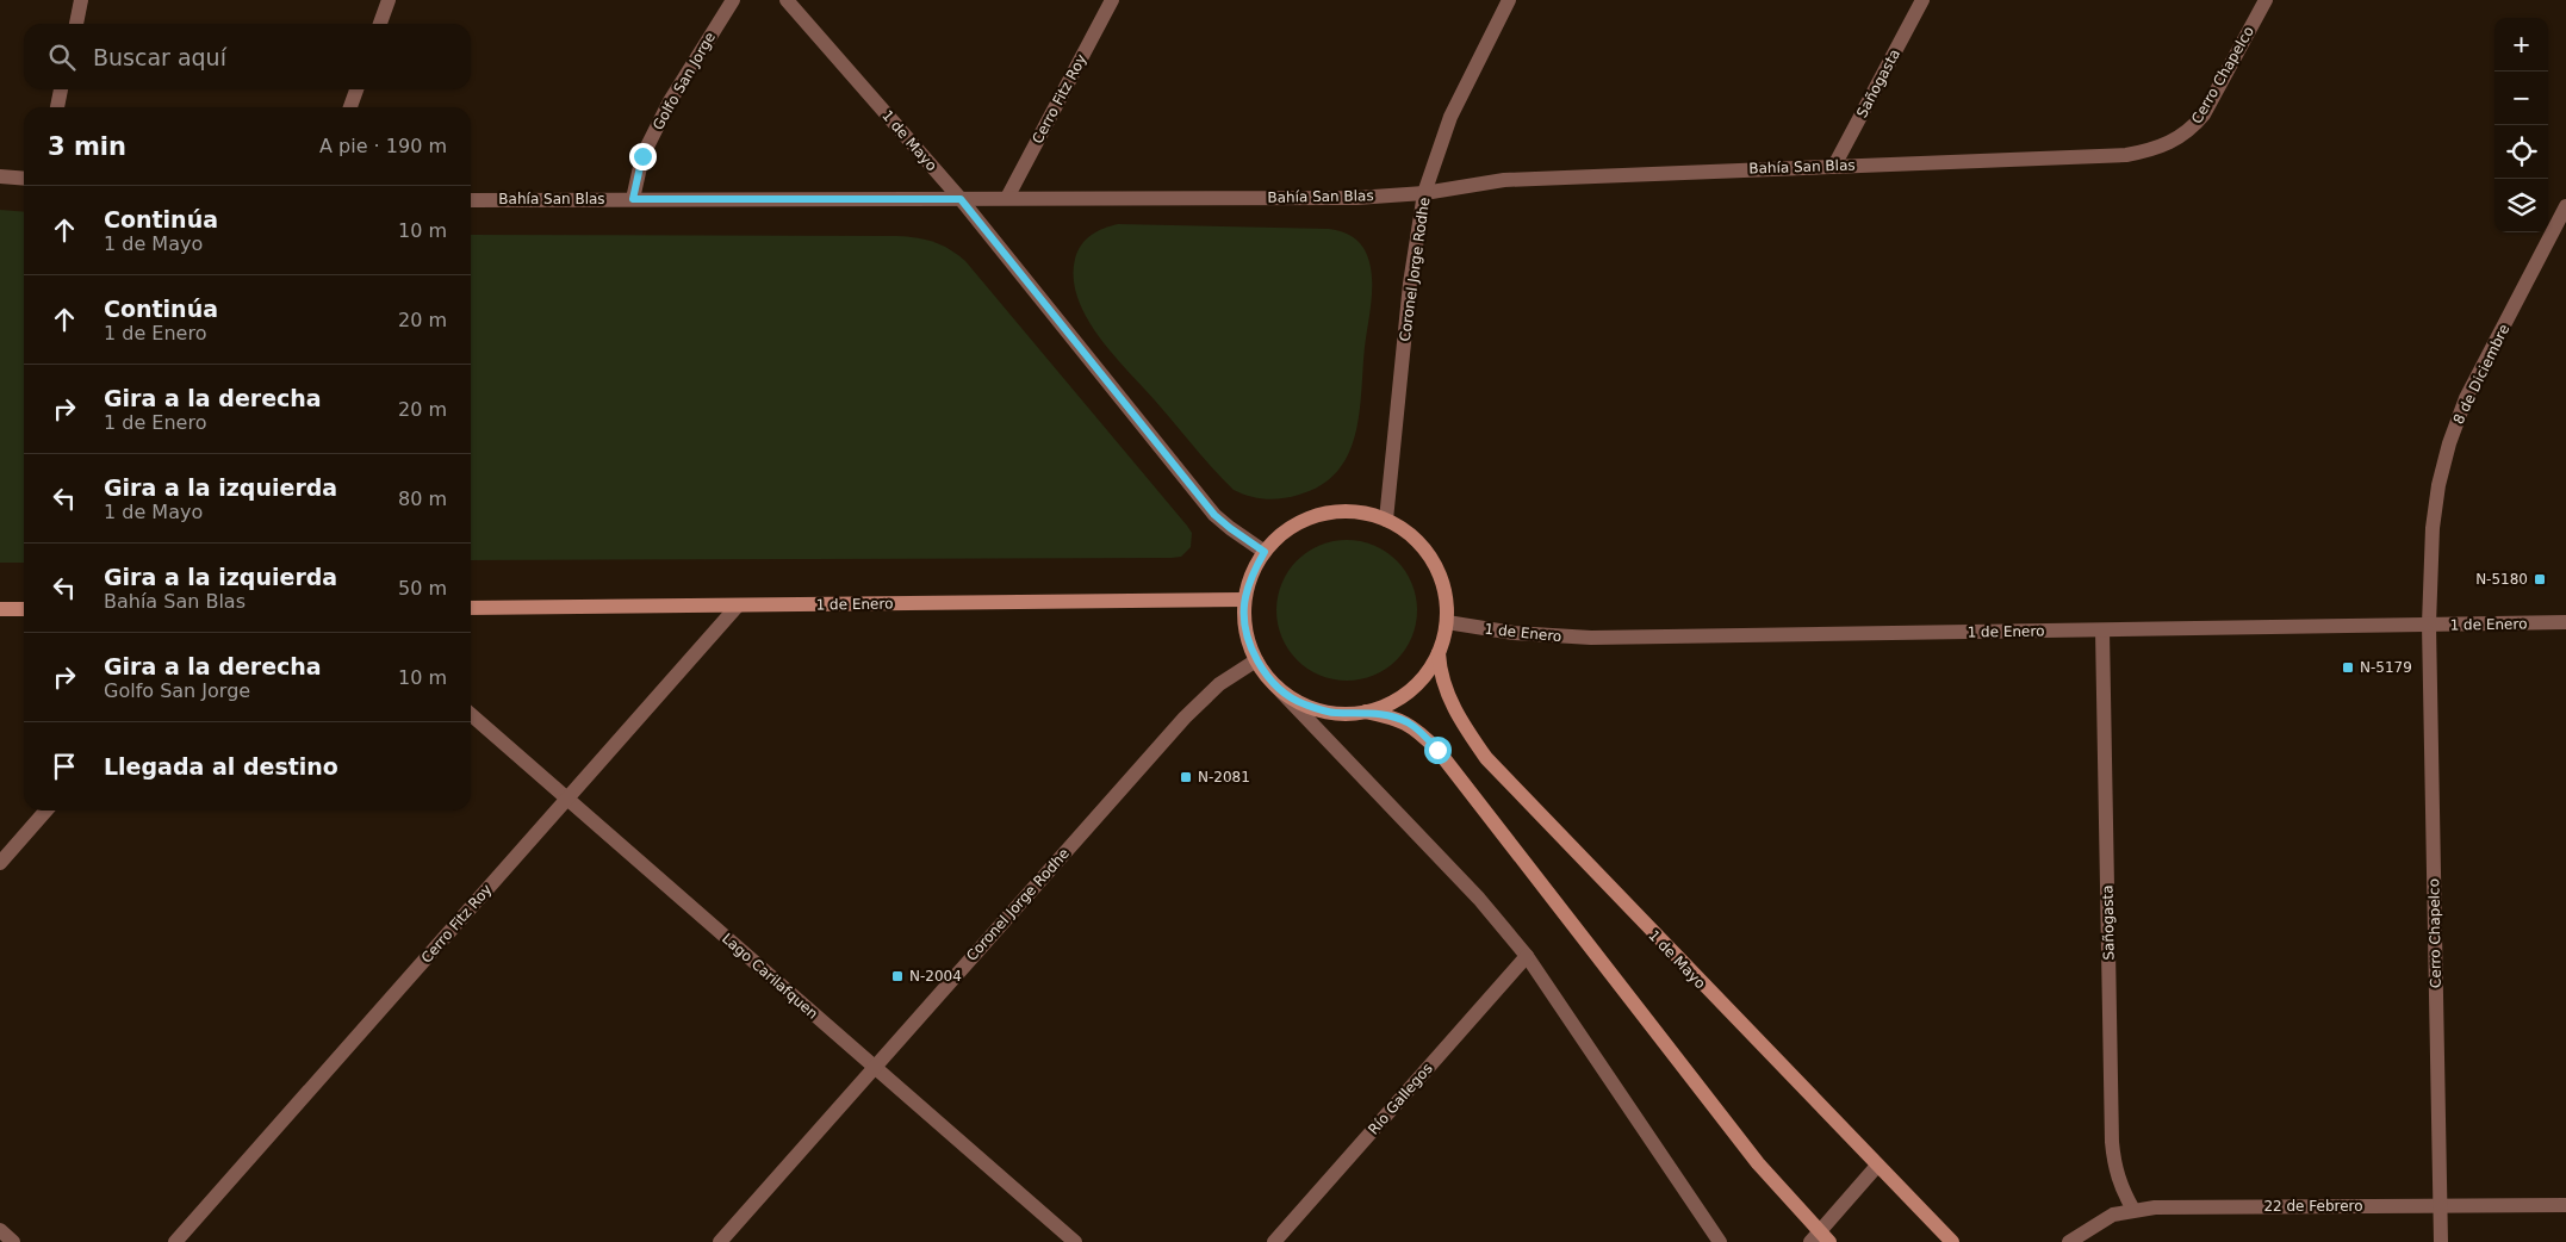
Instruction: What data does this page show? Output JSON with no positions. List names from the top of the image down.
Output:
{
  "streets": {
    "main road": ["1 de Mayo", "1 de Enero"],
    "street": [
      "Cerro Chapelco",
      "Golfo San Jorge",
      "Sañogasta",
      "Cerro Fitz Roy",
      "Bahía San Blas",
      "Coronel Jorge Rodhe",
      "8 de Diciembre",
      "Lago Carilafquen",
      "Río Gallegos",
      "22 de Febrero"
    ]
  },
  "crossings": [
    ["Cerro Chapelco", "Bahía San Blas"],
    ["Cerro Chapelco", "8 de Diciembre"],
    ["Cerro Chapelco", "1 de Enero"],
    ["Cerro Chapelco", "22 de Febrero"],
    ["Golfo San Jorge", "Bahía San Blas"],
    ["Sañogasta", "Bahía San Blas"],
    ["Sañogasta", "1 de Enero"],
    ["Sañogasta", "22 de Febrero"],
    ["Cerro Fitz Roy", "Bahía San Blas"],
    ["Cerro Fitz Roy", "1 de Enero"],
    ["Cerro Fitz Roy", "Lago Carilafquen"],
    ["1 de Mayo", "Bahía San Blas"],
    ["1 de Mayo", "Coronel Jorge Rodhe"],
    ["1 de Mayo", "1 de Enero"],
    ["Bahía San Blas", "Coronel Jorge Rodhe"],
    ["Coronel Jorge Rodhe", "1 de Enero"],
    ["Coronel Jorge Rodhe", "Lago Carilafquen"],
    ["8 de Diciembre", "1 de Enero"]
  ],
  "places": {
    "transit": [
      "N-5180",
      "N-5179",
      "N-2081",
      "N-2004"
    ]
  },
  "page": {
    "map_buttons": ["+", "−"],
    "search": "Buscar aquí",
    "heading": ["3 min", "A pie · 190 m"],
    "list": [
      ["Continúa", "1 de Mayo", "10 m"],
      ["Continúa", "1 de Enero", "20 m"],
      ["Gira a la derecha", "1 de Enero", "20 m"],
      ["Gira a la izquierda", "1 de Mayo", "80 m"],
      ["Gira a la izquierda", "Bahía San Blas", "50 m"],
      ["Gira a la derecha", "Golfo San Jorge", "10 m"],
      "Llegada al destino"
    ]
  }
}
